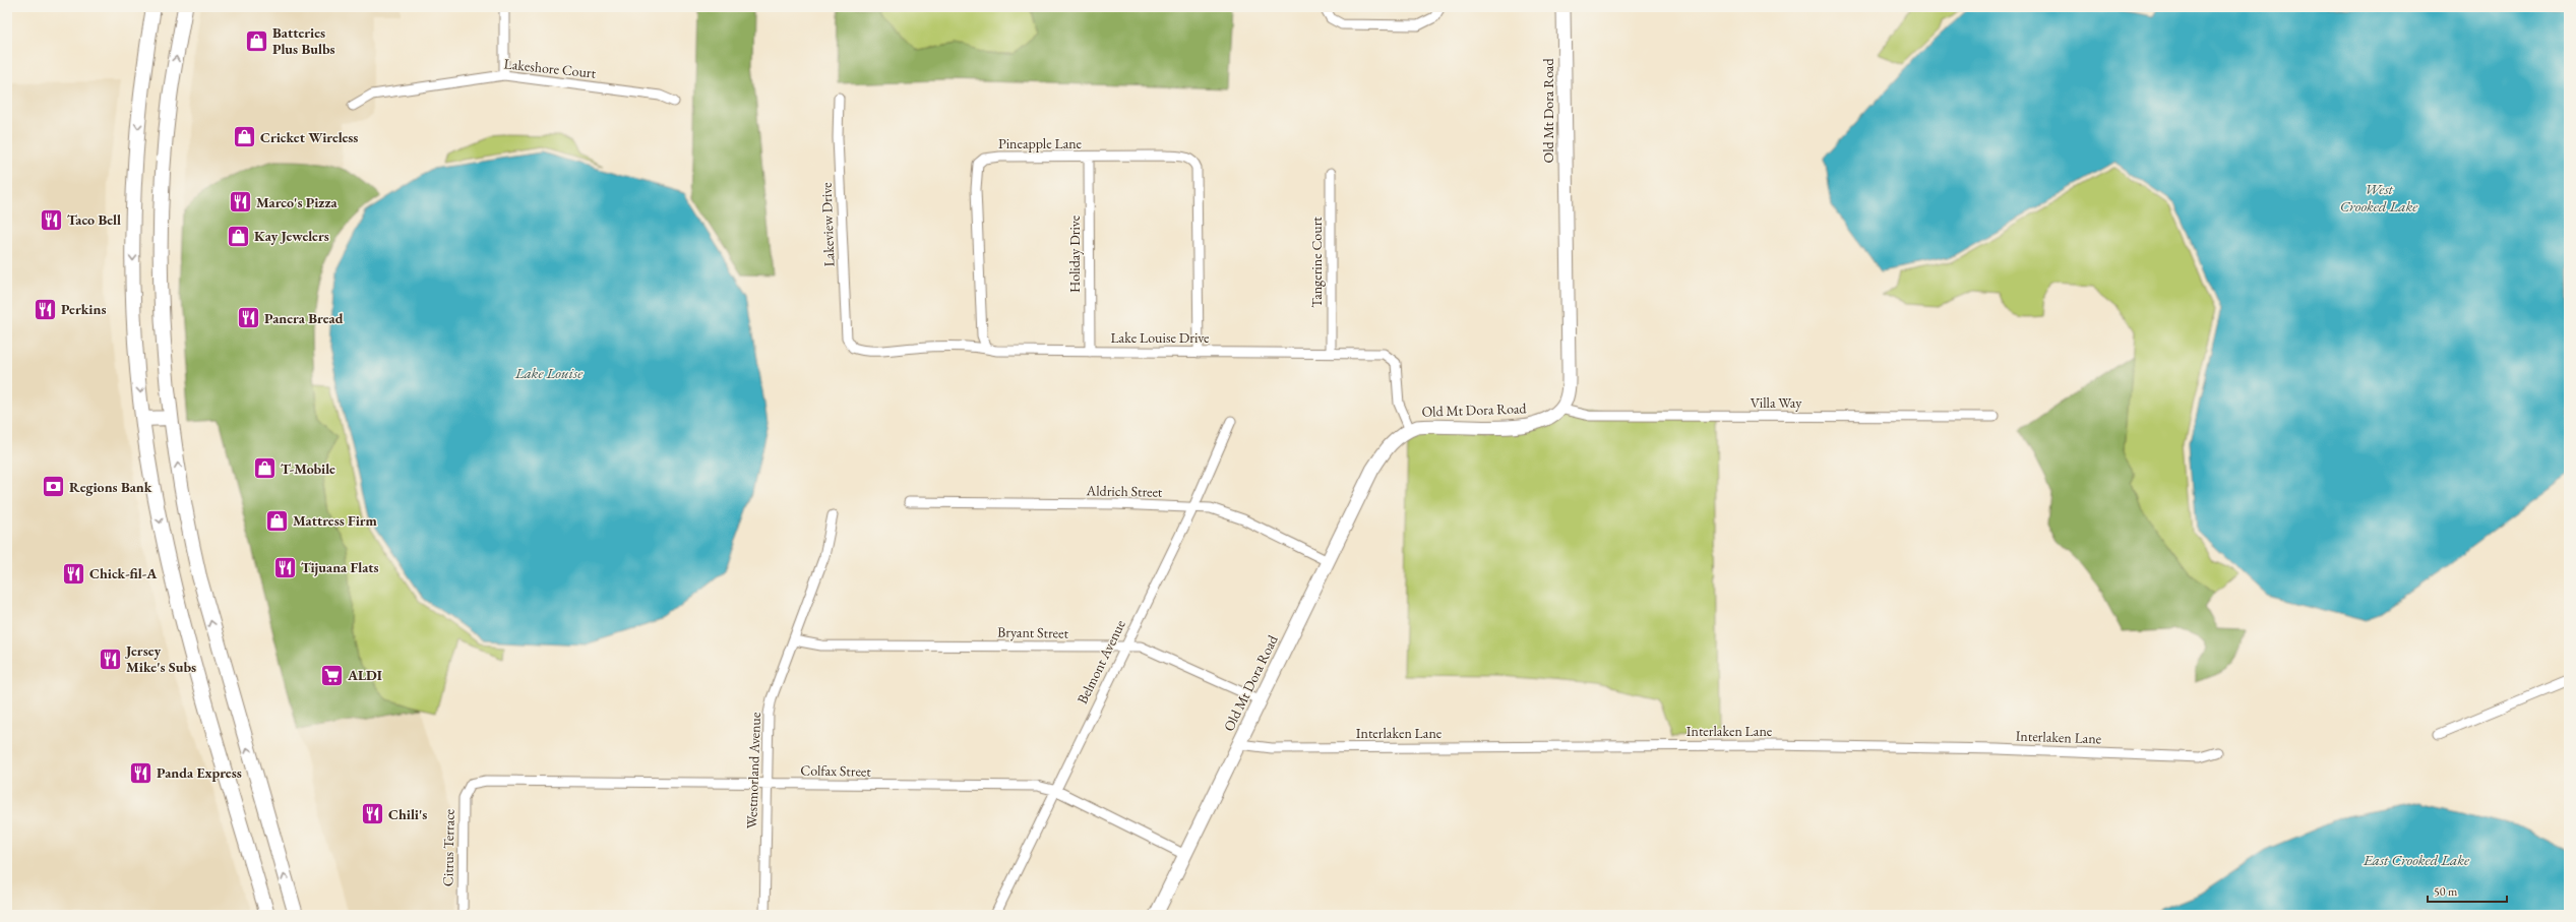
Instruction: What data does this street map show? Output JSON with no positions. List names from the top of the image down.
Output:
{
  "streets": {
    "street": [
      "Lakeshore Court",
      "Old Mt Dora Road",
      "Pineapple Lane",
      "Lakeview Drive",
      "Holiday Drive",
      "Tangerine Court",
      "Lake Louise Drive",
      "Villa Way",
      "Aldrich Street",
      "Bryant Street",
      "Belmont Avenue",
      "Interlaken Lane",
      "Westmorland Avenue",
      "Colfax Street",
      "Citrus Terrace"
    ]
  },
  "crossings": [
    ["Old Mt Dora Road", "Lake Louise Drive"],
    ["Old Mt Dora Road", "Villa Way"],
    ["Old Mt Dora Road", "Aldrich Street"],
    ["Old Mt Dora Road", "Bryant Street"],
    ["Old Mt Dora Road", "Interlaken Lane"],
    ["Old Mt Dora Road", "Colfax Street"],
    ["Pineapple Lane", "Holiday Drive"],
    ["Pineapple Lane", "Lake Louise Drive"],
    ["Lakeview Drive", "Lake Louise Drive"],
    ["Holiday Drive", "Lake Louise Drive"],
    ["Tangerine Court", "Lake Louise Drive"],
    ["Aldrich Street", "Belmont Avenue"],
    ["Bryant Street", "Belmont Avenue"],
    ["Bryant Street", "Westmorland Avenue"],
    ["Belmont Avenue", "Colfax Street"],
    ["Westmorland Avenue", "Colfax Street"],
    ["Colfax Street", "Citrus Terrace"]
  ],
  "water": ["West Crooked Lake", "Lake Louise", "East Crooked Lake"],
  "places": {
    "shop": [
      "Batteries Plus Bulbs",
      "Cricket Wireless",
      "Kay Jewelers",
      "T-Mobile",
      "Mattress Firm"
    ],
    "restaurant": [
      "Marco's Pizza",
      "Taco Bell",
      "Perkins",
      "Panera Bread",
      "Tijuana Flats",
      "Chick-fil-A",
      "Jersey Mike's Subs",
      "Panda Express",
      "Chili's"
    ],
    "bank": ["Regions Bank"],
    "supermarket": ["ALDI"]
  },
  "scale_bar": "50 m"
}
